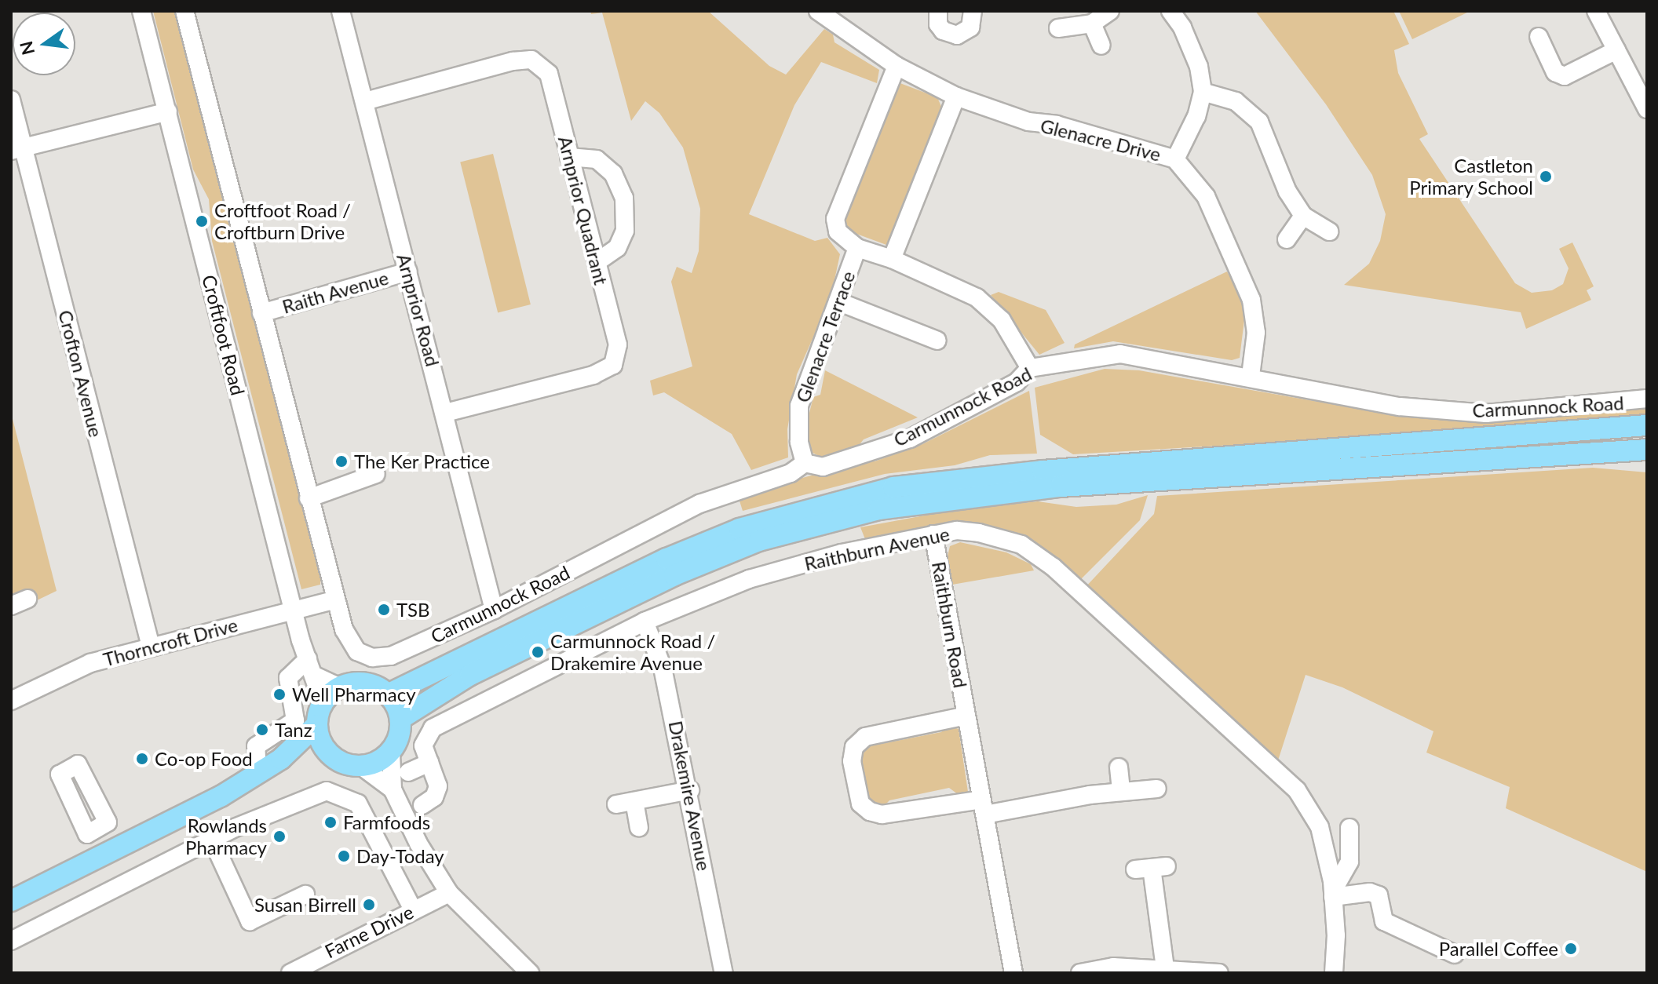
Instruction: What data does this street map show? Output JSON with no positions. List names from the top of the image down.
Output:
{
  "streets": {
    "main road": ["Carmunnock Road"],
    "street": [
      "Glenacre Drive",
      "Arnprior Quadrant",
      "Raith Avenue",
      "Arnprior Road",
      "Croftfoot Road",
      "Glenacre Terrace",
      "Crofton Avenue",
      "Raithburn Avenue",
      "Raithburn Road",
      "Thorncroft Drive",
      "Drakemire Avenue",
      "Farne Drive"
    ]
  },
  "crossings": [
    ["Glenacre Drive", "Glenacre Terrace"],
    ["Glenacre Drive", "Carmunnock Road"],
    ["Arnprior Quadrant", "Arnprior Road"],
    ["Raith Avenue", "Arnprior Road"],
    ["Arnprior Road", "Carmunnock Road"],
    ["Croftfoot Road", "Carmunnock Road"],
    ["Croftfoot Road", "Thorncroft Drive"],
    ["Glenacre Terrace", "Carmunnock Road"],
    ["Crofton Avenue", "Thorncroft Drive"],
    ["Carmunnock Road", "Thorncroft Drive"],
    ["Raithburn Avenue", "Raithburn Road"],
    ["Raithburn Avenue", "Drakemire Avenue"]
  ],
  "places": [
    "Castleton Primary School",
    "Croftfoot Road / Croftburn Drive",
    "The Ker Practice",
    "TSB",
    "Carmunnock Road / Drakemire Avenue",
    "Well Pharmacy",
    "Tanz",
    "Co-op Food",
    "Farmfoods",
    "Rowlands Pharmacy",
    "Day-Today",
    "Susan Birrell",
    "Parallel Coffee"
  ],
  "north": "left"
}
